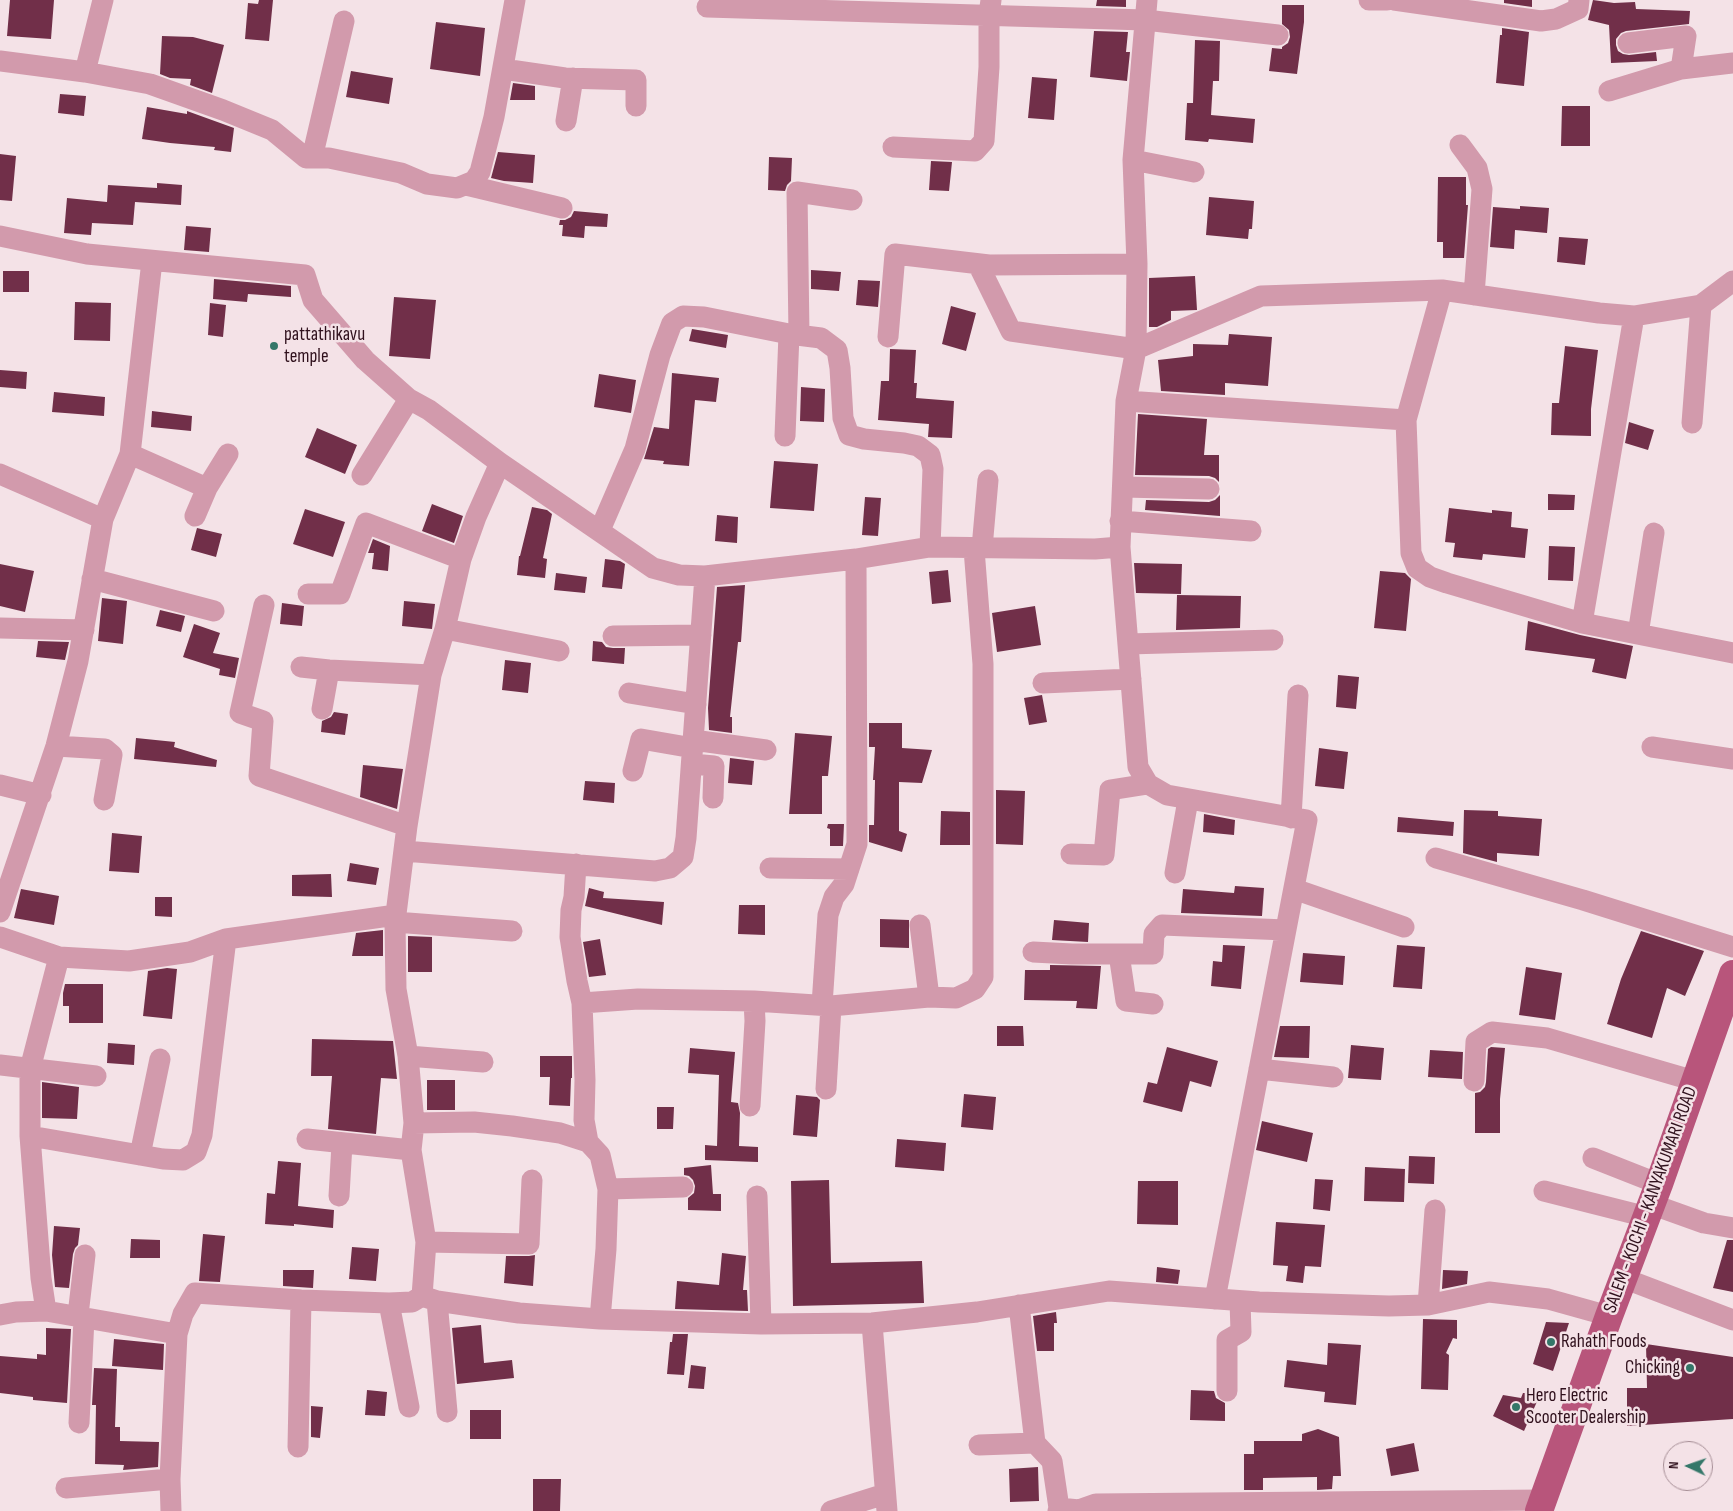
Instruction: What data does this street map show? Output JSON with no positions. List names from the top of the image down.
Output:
{
  "streets": {
    "main road": ["SALEM - KOCHI - KANYAKUMARI ROAD"]
  },
  "places": [
    "pattathikavu temple",
    "Rahath Foods",
    "Chicking",
    "Hero Electric Scooter Dealership"
  ],
  "north": "left"
}
